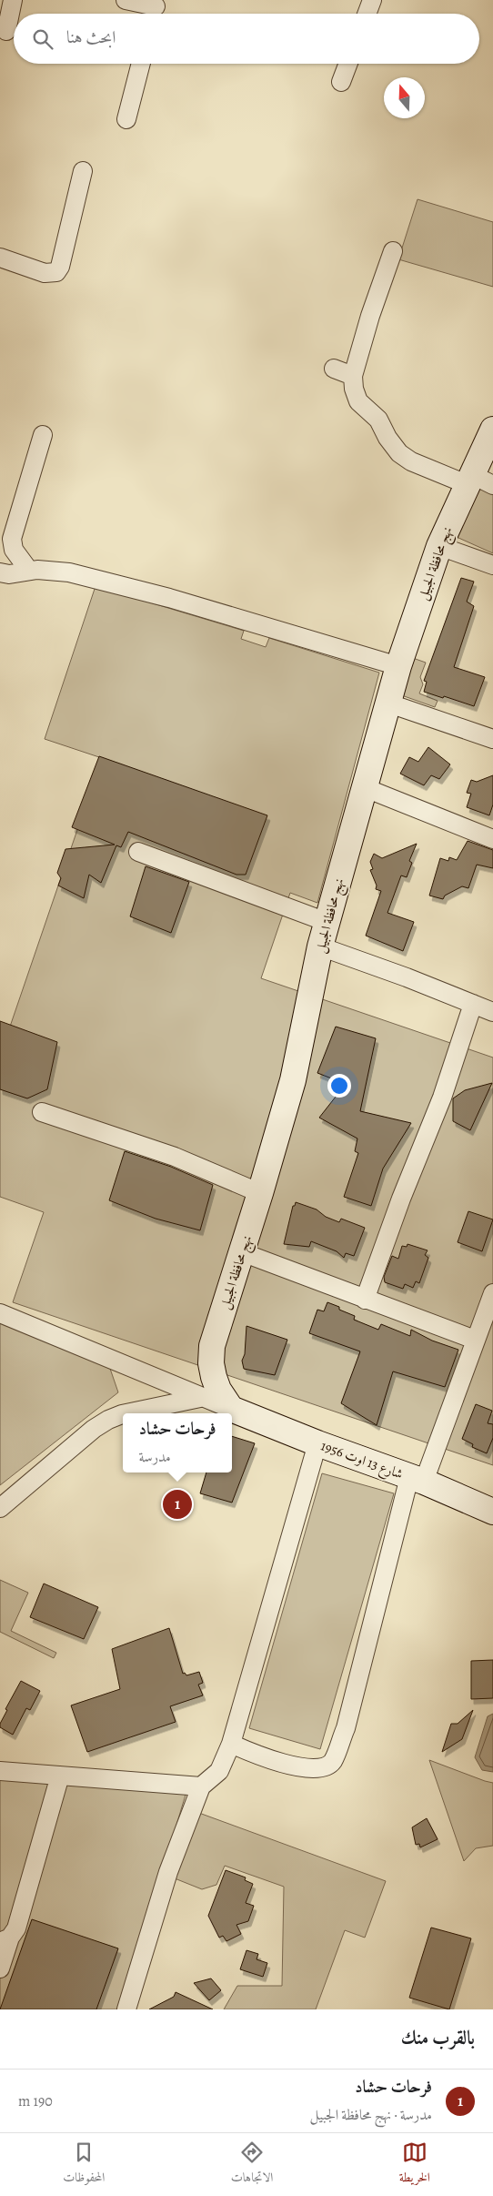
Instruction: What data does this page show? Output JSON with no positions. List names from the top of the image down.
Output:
{
  "streets": {
    "street": ["نهج محافظة الجبيل", "شارع 13 اوت 1956"]
  },
  "crossings": [
    ["نهج محافظة الجبيل", "شارع 13 اوت 1956"]
  ],
  "north": "top",
  "page": {
    "search": "ابحث هنا",
    "popup": ["فرحات حشاد", "مدرسة"],
    "pins": "1",
    "heading": "بالقرب منك",
    "list": [
      {
        "mark": "1",
        "name": "فرحات حشاد",
        "note": "مدرسة · نهج محافظة الجبيل",
        "value": "190 m"
      }
    ],
    "nav": ["الخريطة", "الاتجاهات", "المحفوظات"]
  }
}
